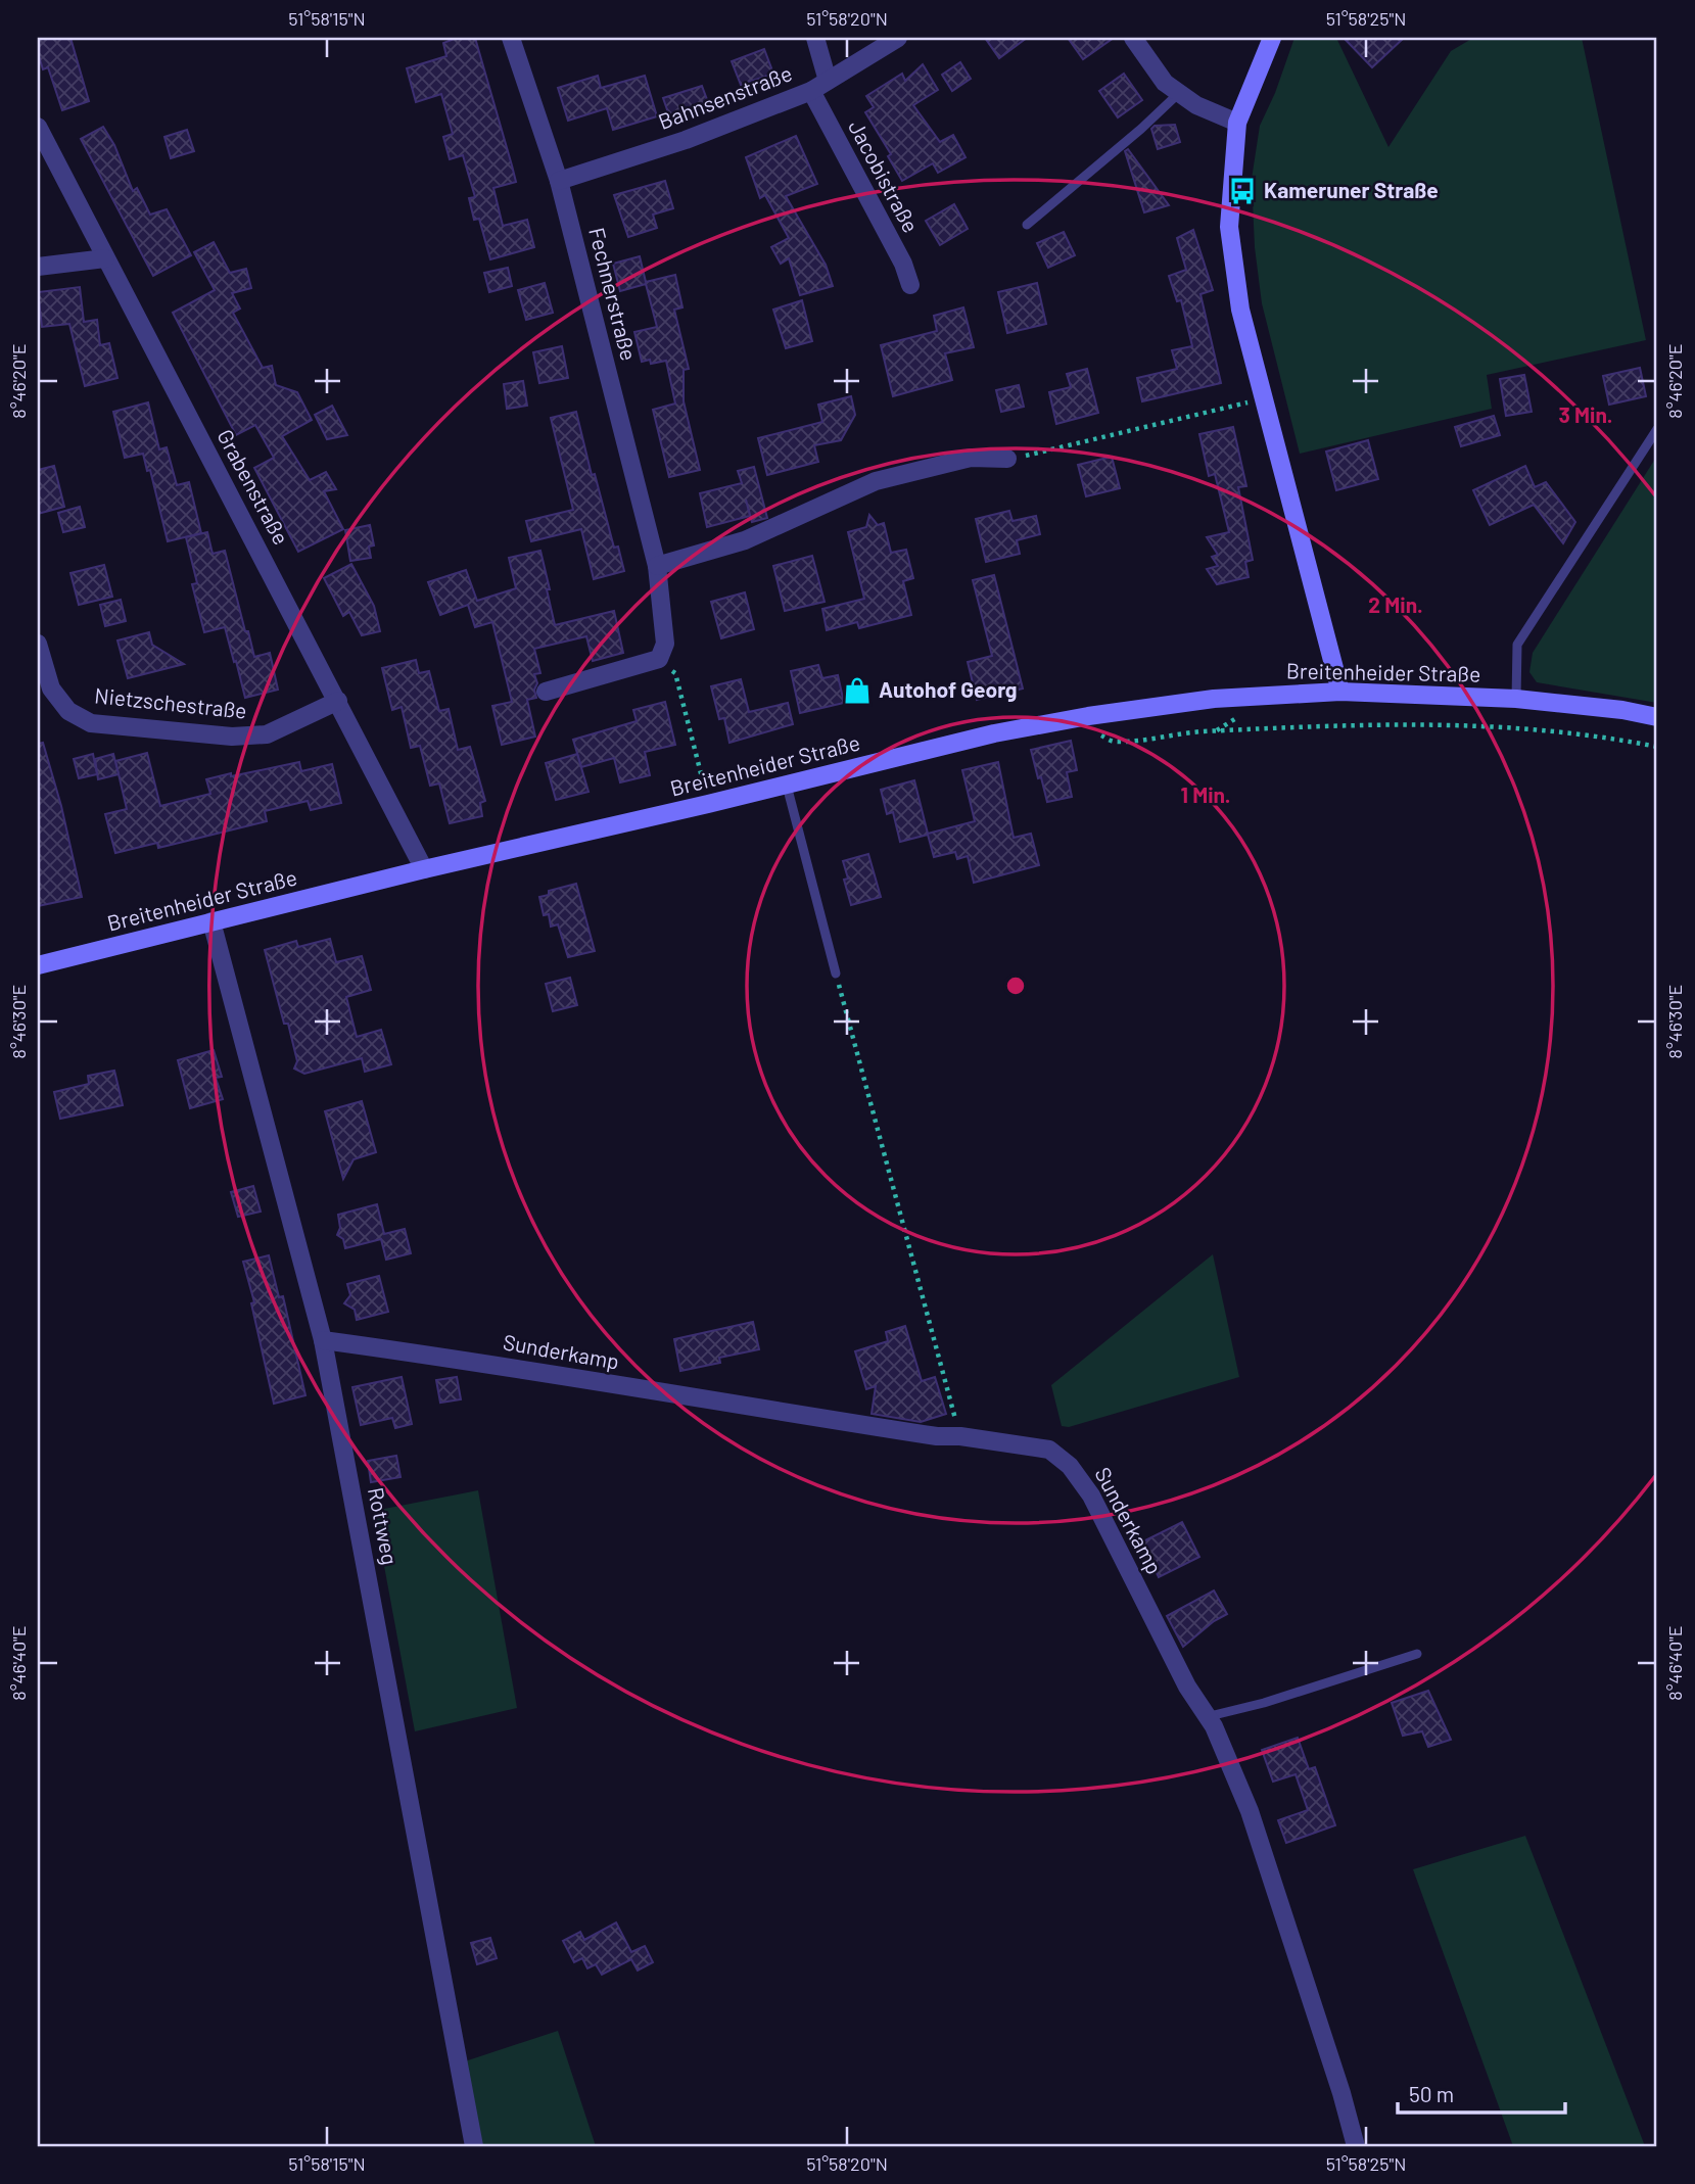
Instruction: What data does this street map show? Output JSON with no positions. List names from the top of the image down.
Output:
{
  "streets": {
    "street": [
      "Bahnsenstraße",
      "Jacobistraße",
      "Fechnerstraße",
      "Grabenstraße",
      "Breitenheider Straße",
      "Nietzschestraße",
      "Sunderkamp",
      "Rottweg"
    ]
  },
  "crossings": [
    ["Bahnsenstraße", "Jacobistraße"],
    ["Bahnsenstraße", "Fechnerstraße"],
    ["Grabenstraße", "Breitenheider Straße"],
    ["Grabenstraße", "Nietzschestraße"],
    ["Breitenheider Straße", "Rottweg"],
    ["Sunderkamp", "Rottweg"]
  ],
  "places": {
    "bus stop": ["Kameruner Straße"],
    "shop": ["Autohof Georg"]
  },
  "scale_bar": "50 m",
  "coordinates": [
    "51°58'15\"N",
    "51°58'20\"N",
    "51°58'25\"N",
    "8°46'20\"E",
    "8°46'30\"E",
    "8°46'40\"E"
  ],
  "rings": ["3 Min.", "2 Min.", "1 Min."]
}
